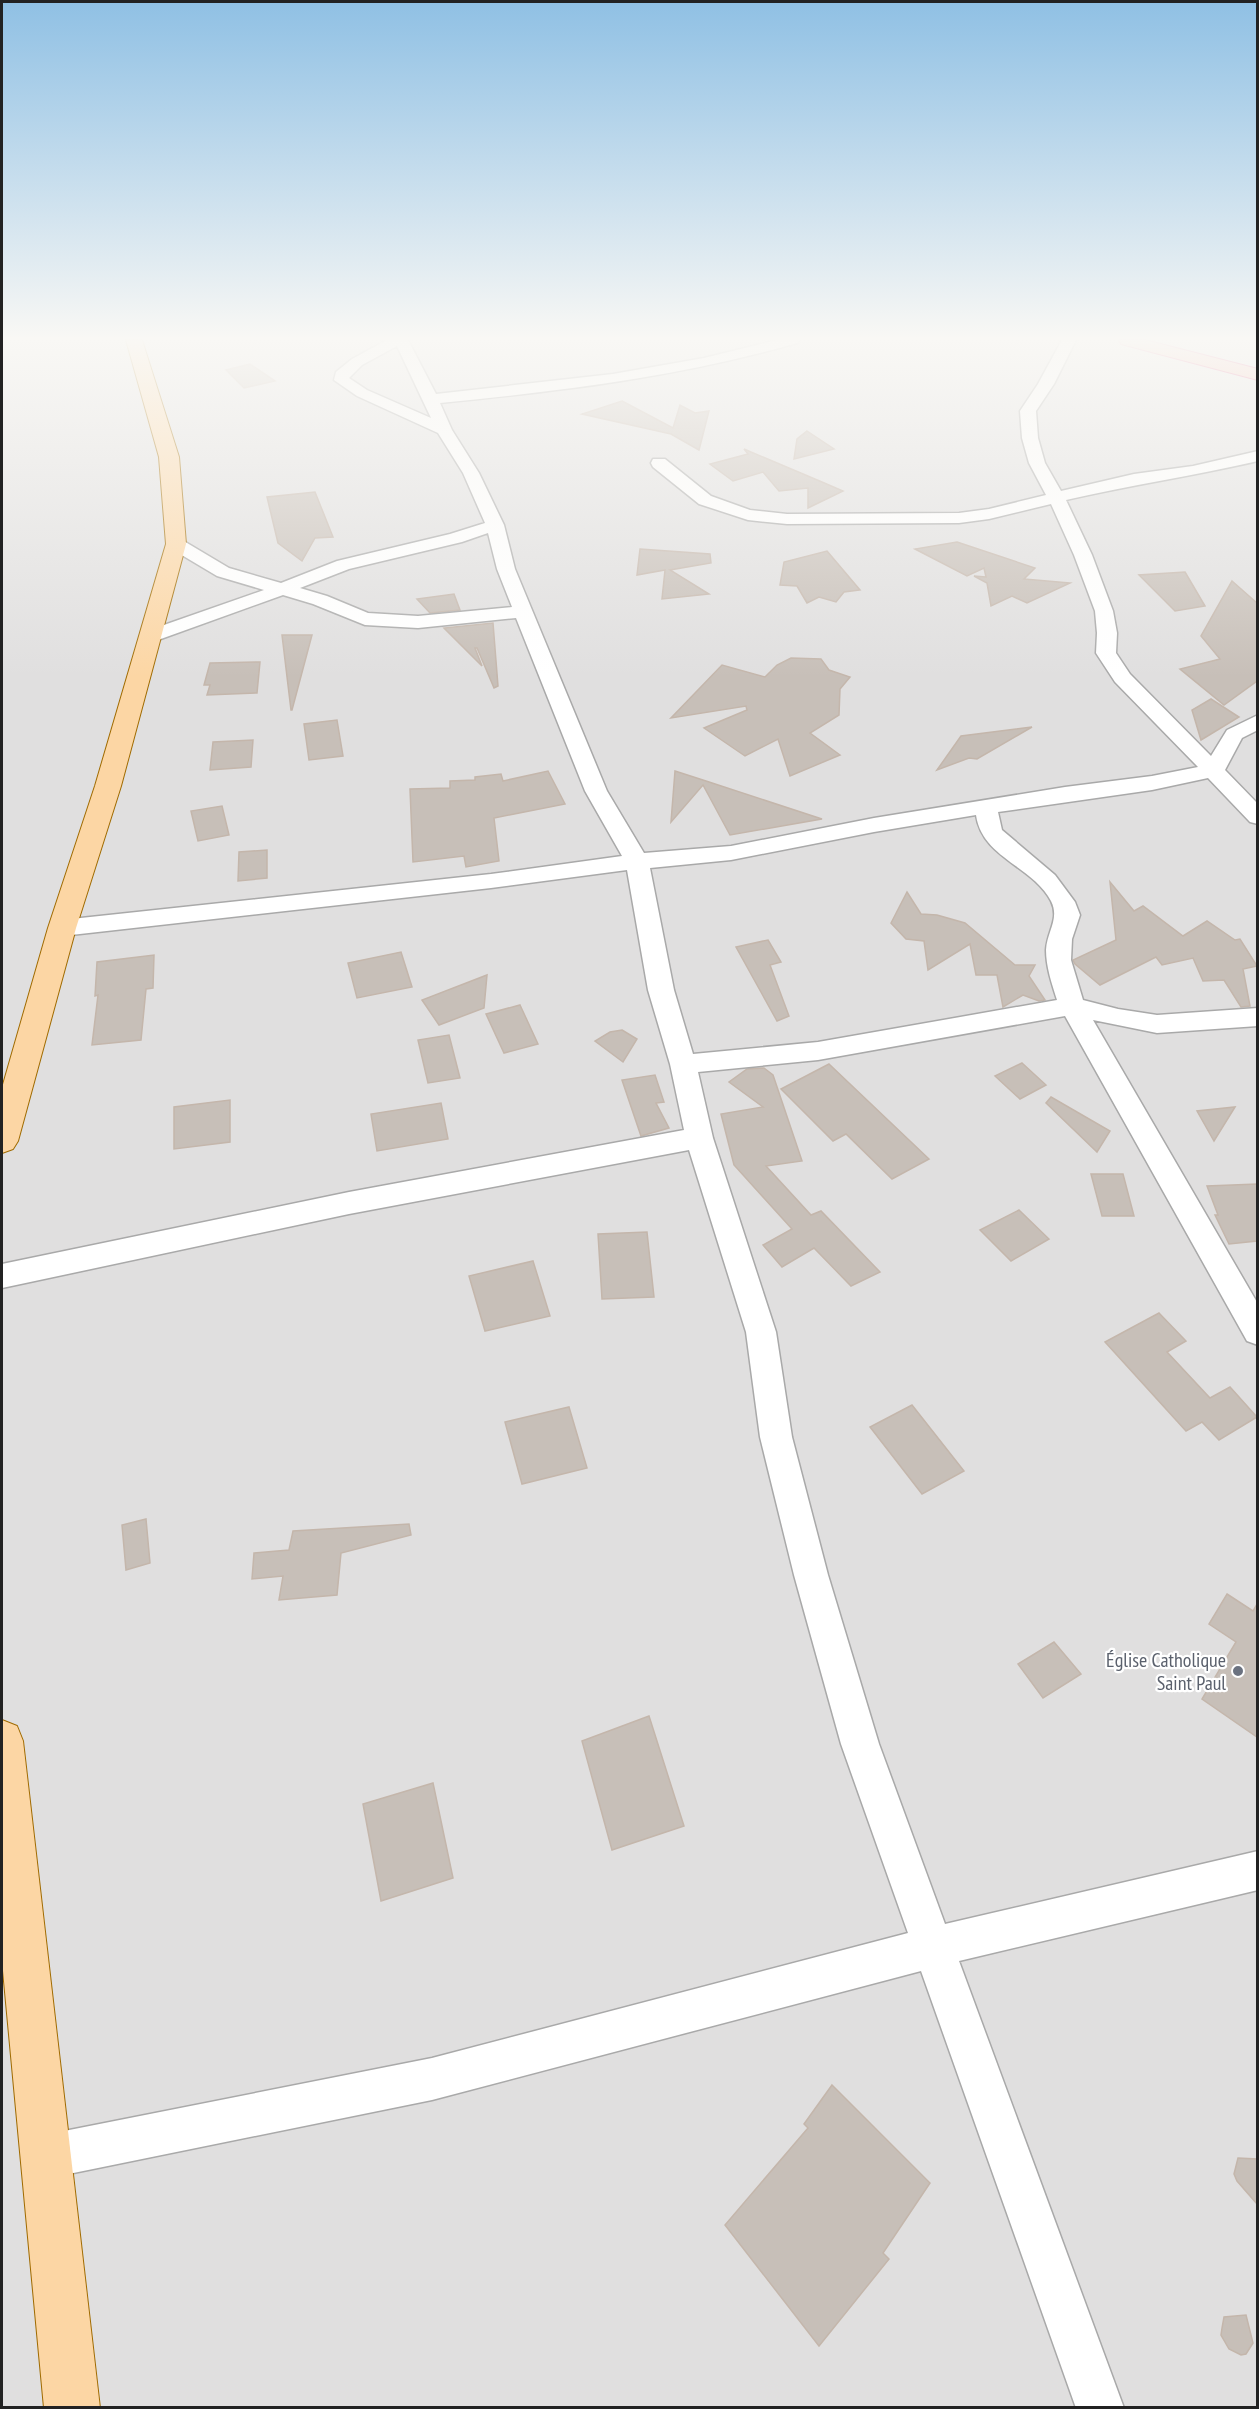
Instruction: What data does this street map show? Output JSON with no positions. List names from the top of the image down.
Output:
{
  "places": ["Église Catholique Saint Paul"]
}
